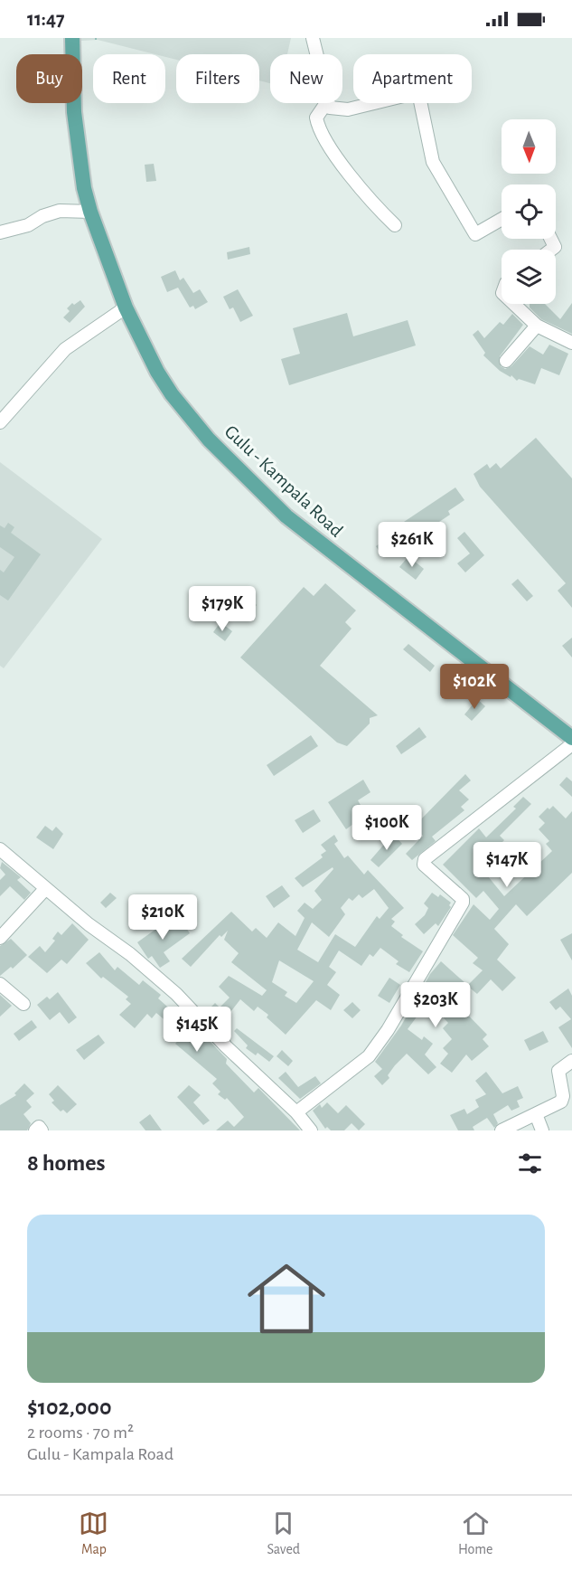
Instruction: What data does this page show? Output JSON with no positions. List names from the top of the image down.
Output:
{
  "streets": {
    "main road": ["Gulu - Kampala Road"]
  },
  "north": "bottom",
  "page": {
    "status": "11:47",
    "chip": [
      "Buy",
      "Rent",
      "Filters",
      "New",
      "Apartment"
    ],
    "price": [
      "$261K",
      "$179K",
      "$102K",
      "$100K",
      "$147K",
      "$210K",
      "$203K",
      "$145K"
    ],
    "heading": "8 homes",
    "list": [
      {
        "name": "$102,000",
        "note": "2 rooms · 70 m² · Gulu - Kampala Road"
      }
    ],
    "tabs": ["Map", "Saved", "Home"]
  }
}
